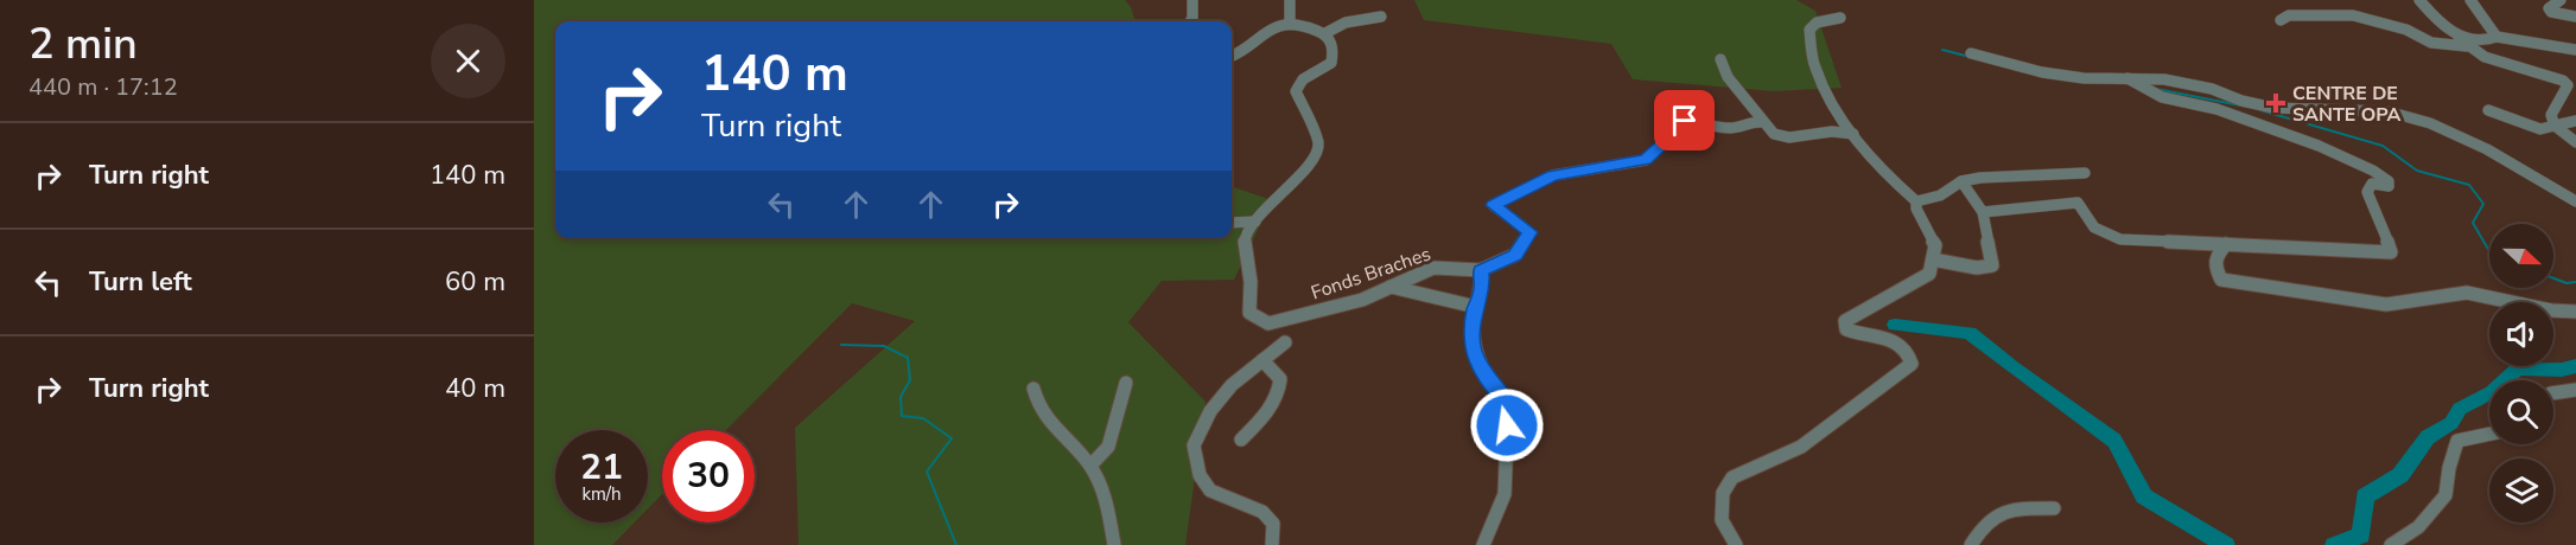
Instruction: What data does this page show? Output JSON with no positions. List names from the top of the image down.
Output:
{
  "streets": {
    "street": ["Fonds Braches"]
  },
  "places": {
    "health": ["CENTRE DE SANTE OPA"]
  },
  "north": "right",
  "page": {
    "heading": ["2 min", "440 m · 17:12"],
    "turn": ["140 m", "Turn right"],
    "list": [
      {
        "name": "Turn right",
        "value": "140 m"
      },
      {
        "name": "Turn left",
        "value": "60 m"
      },
      {
        "name": "Turn right",
        "value": "40 m"
      }
    ],
    "speed": "21 km/h",
    "limit": "30"
  }
}
